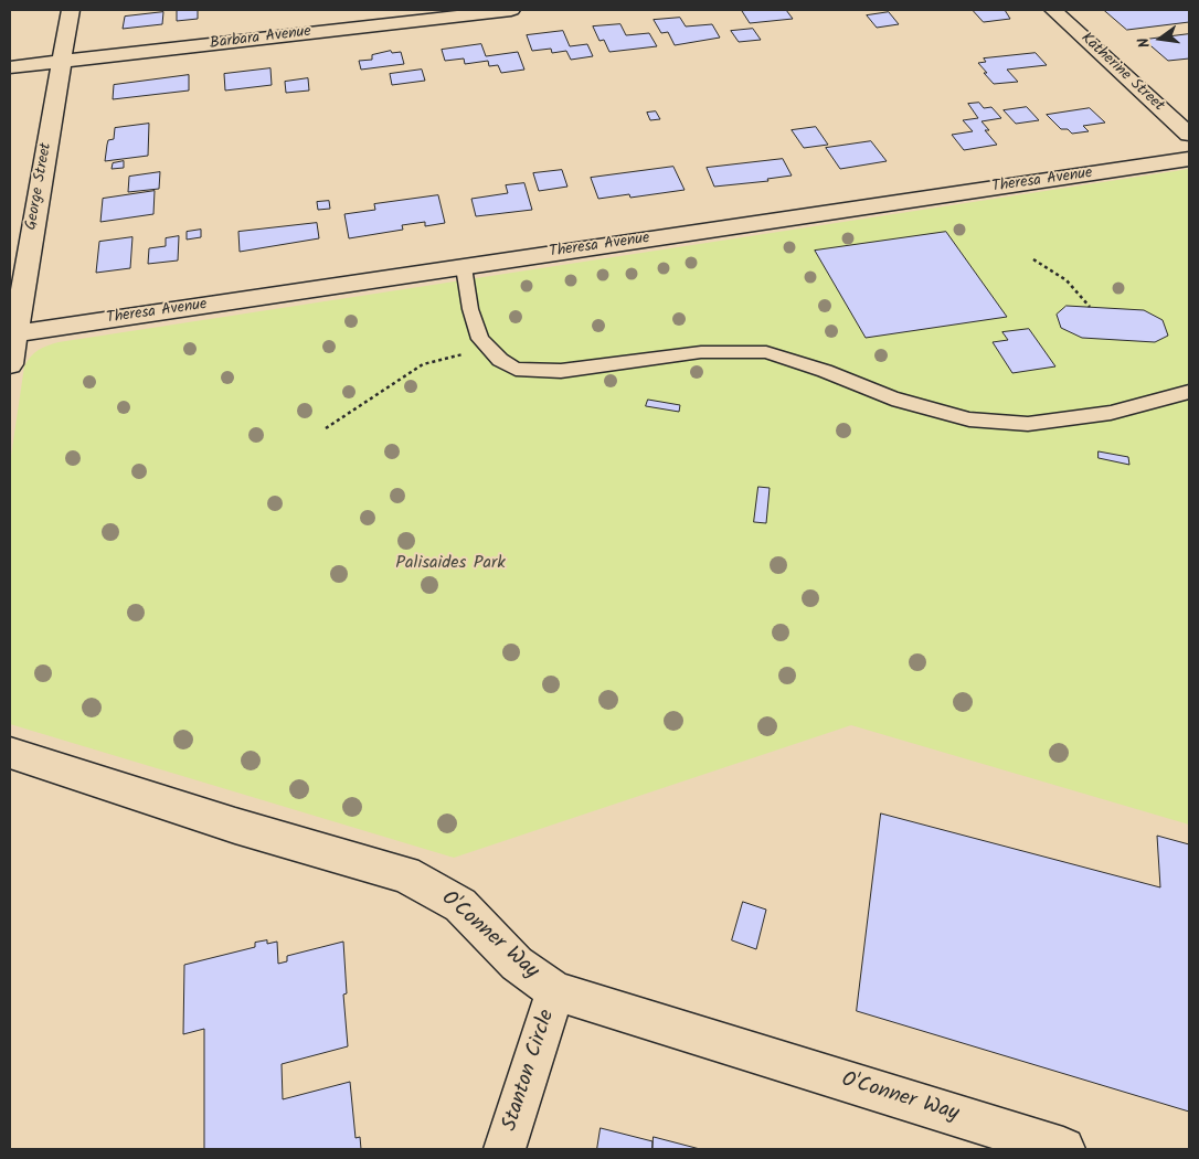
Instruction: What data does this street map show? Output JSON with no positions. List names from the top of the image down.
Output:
{
  "streets": {
    "street": [
      "Barbara Avenue",
      "Katherine Street",
      "Theresa Avenue",
      "George Street",
      "O'Conner Way",
      "Stanton Circle"
    ]
  },
  "crossings": [
    ["Barbara Avenue", "George Street"],
    ["Theresa Avenue", "George Street"],
    ["O'Conner Way", "Stanton Circle"]
  ],
  "parks": ["Palisaides Park"],
  "north": "left"
}
